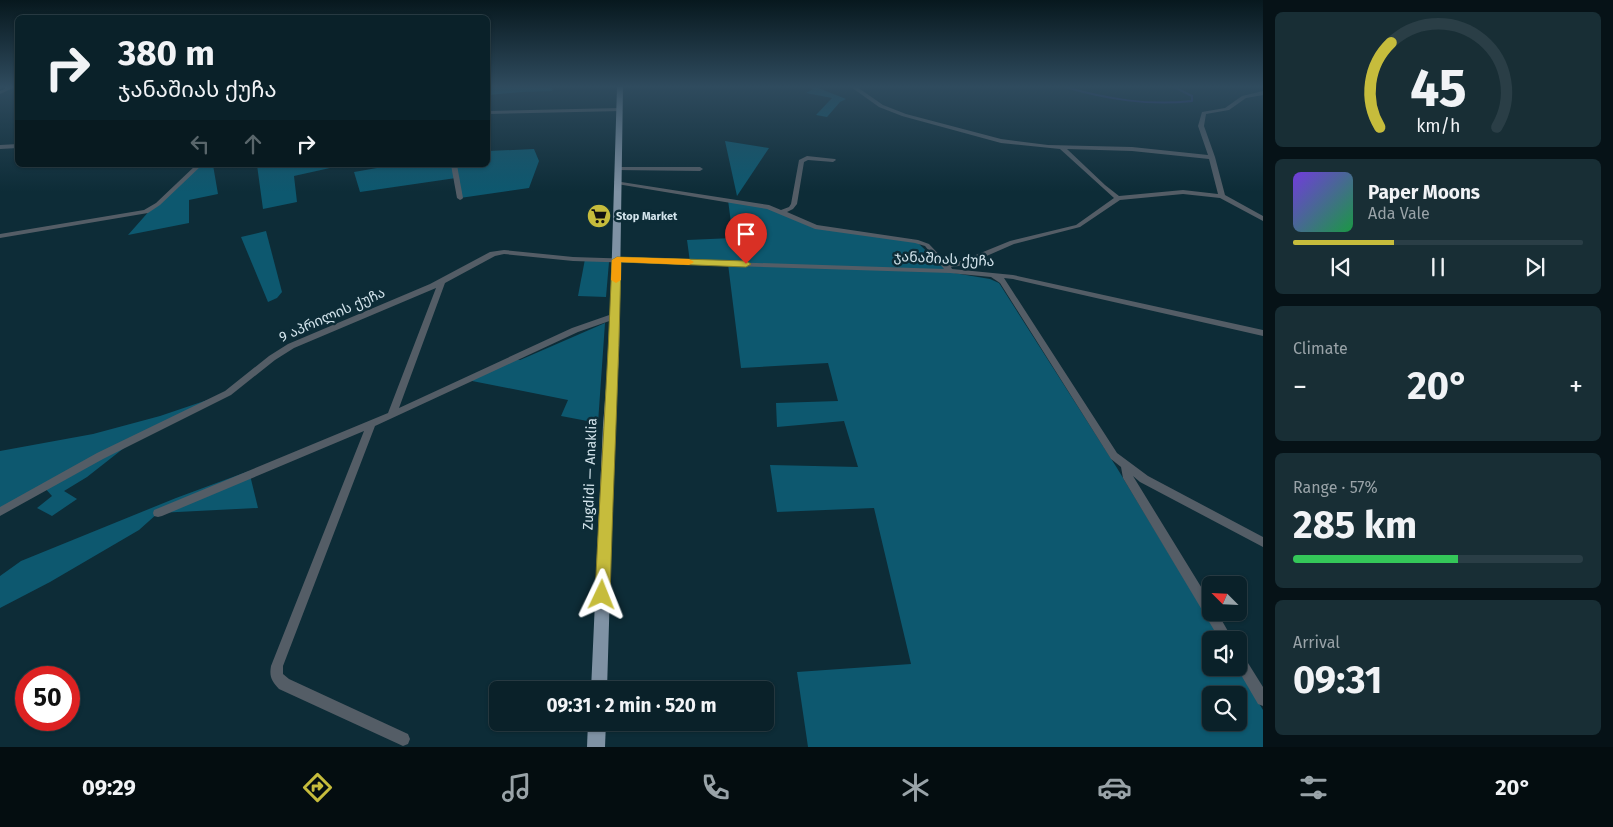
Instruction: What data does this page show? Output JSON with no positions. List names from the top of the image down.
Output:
{
  "streets": {
    "main road": ["Zugdidi — Anaklia"],
    "street": ["ჯანაშიას ქუჩა", "9 აპრილის ქუჩა"]
  },
  "crossings": [
    ["ჯანაშიას ქუჩა", "9 აპრილის ქუჩა"],
    ["ჯანაშიას ქუჩა", "Zugdidi — Anaklia"],
    ["9 აპრილის ქუჩა", "Zugdidi — Anaklia"]
  ],
  "places": {
    "supermarket": ["Stop Market"]
  },
  "north": "top left",
  "page": {
    "turn": ["380 m", "ჯანაშიას ქუჩა"],
    "song": ["Paper Moons", "Ada Vale"],
    "tile": [
      "Climate",
      ["Range · 57%", "285 km"],
      ["Arrival", "09:31"]
    ],
    "heat": ["−", "20°", "+"],
    "limit": "50",
    "trip": "09:31 · 2 min · 520 m",
    "tabs": ["09:29", "20°"],
    "gauge": ["45", "km/h"]
  }
}
